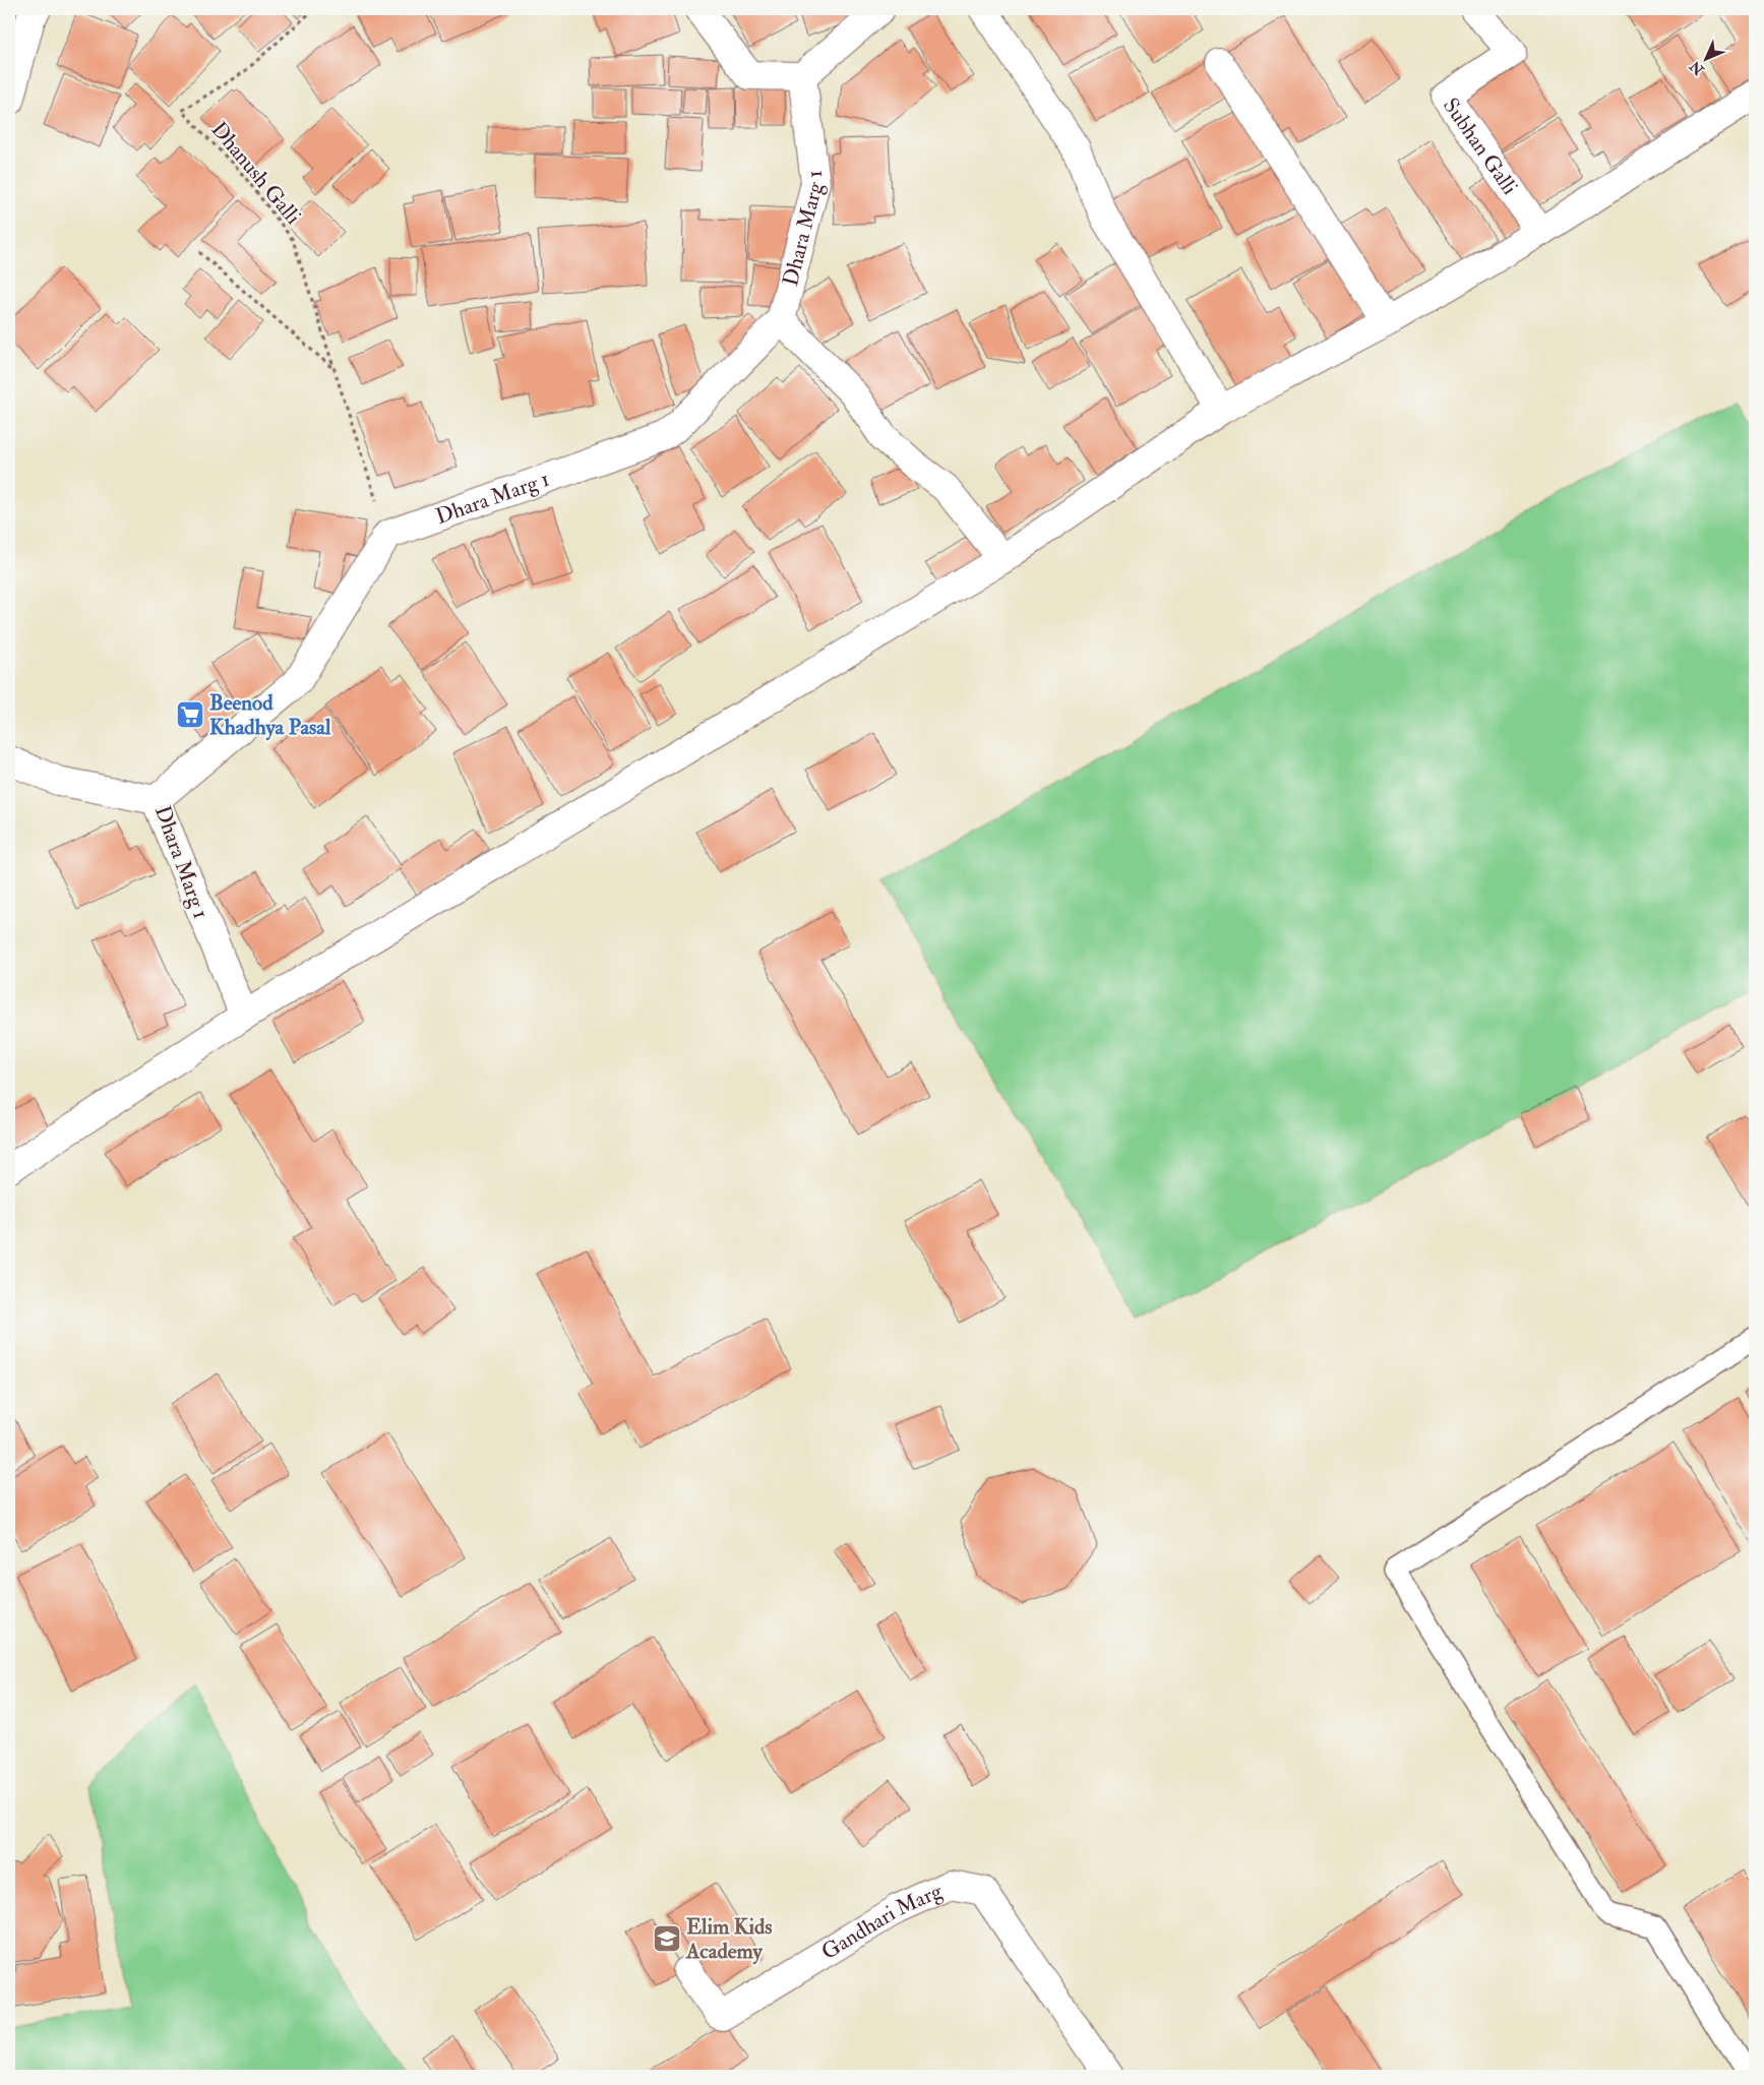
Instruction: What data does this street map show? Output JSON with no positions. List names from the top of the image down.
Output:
{
  "streets": {
    "street": ["Subhan Galli", "Dhara Marg 1", "Gandhari Marg"],
    "path": ["Dhanush Galli"]
  },
  "crossings": [
    ["Dhanush Galli", "Dhara Marg 1"]
  ],
  "places": {
    "supermarket": ["Beenod Khadhya Pasal"],
    "school or university": ["Elim Kids Academy"]
  },
  "north": "bottom left"
}
